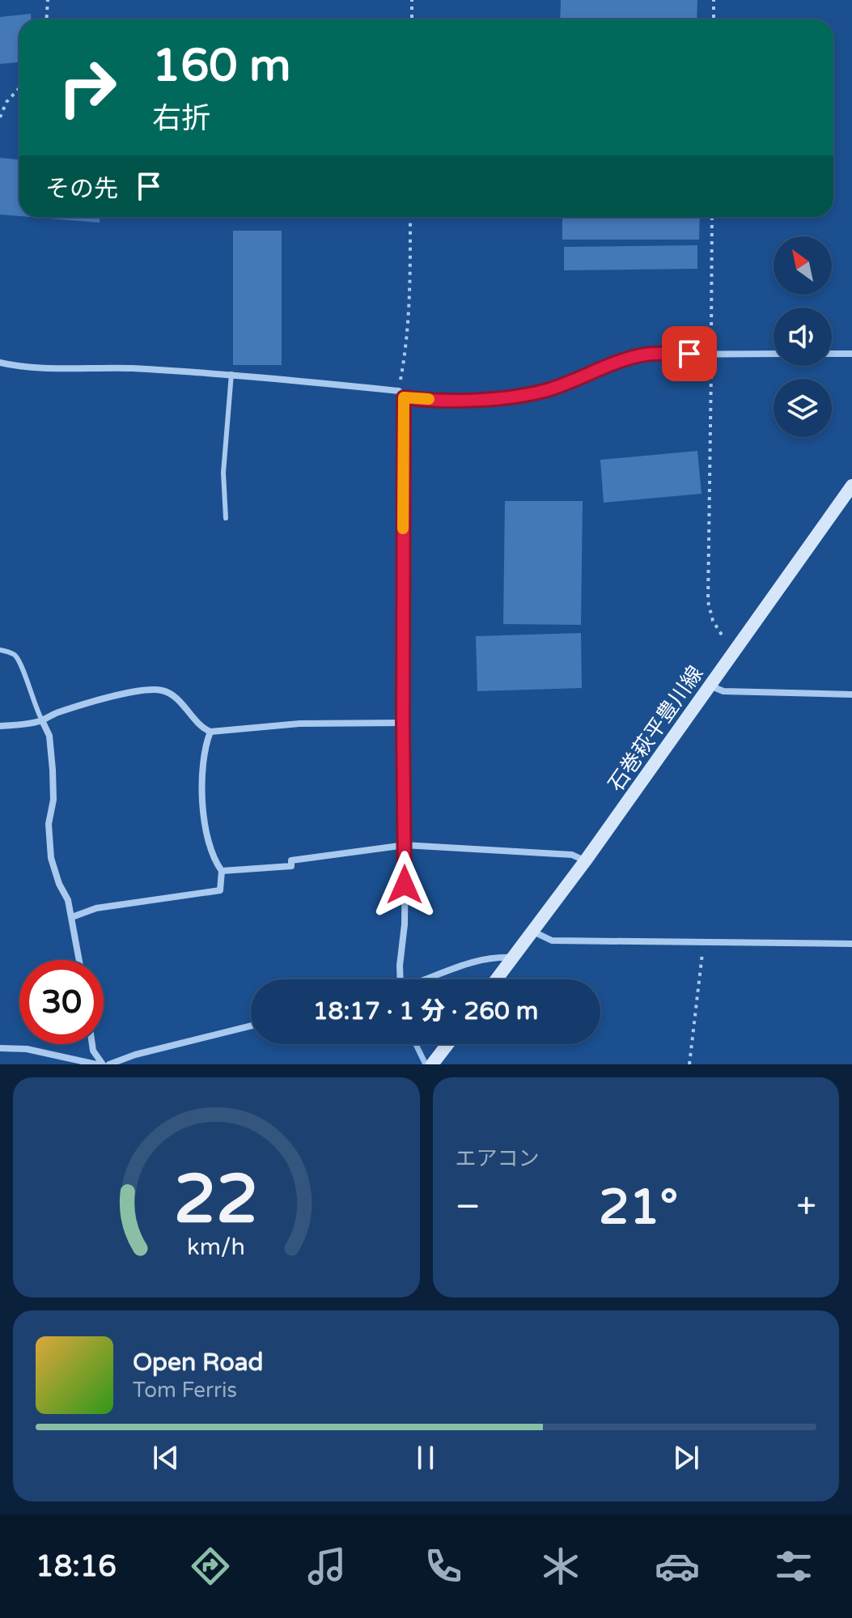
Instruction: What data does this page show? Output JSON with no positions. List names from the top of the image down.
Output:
{
  "streets": {
    "main road": ["石巻萩平豊川線"]
  },
  "north": "top left",
  "page": {
    "turn": ["160 m", "右折"],
    "then": "その先",
    "limit": "30",
    "trip": "18:17 · 1 分 · 260 m",
    "tile": "エアコン",
    "heat": ["−", "21°", "+"],
    "song": ["Open Road", "Tom Ferris"],
    "tabs": "18:16",
    "gauge": ["22", "km/h"]
  }
}
